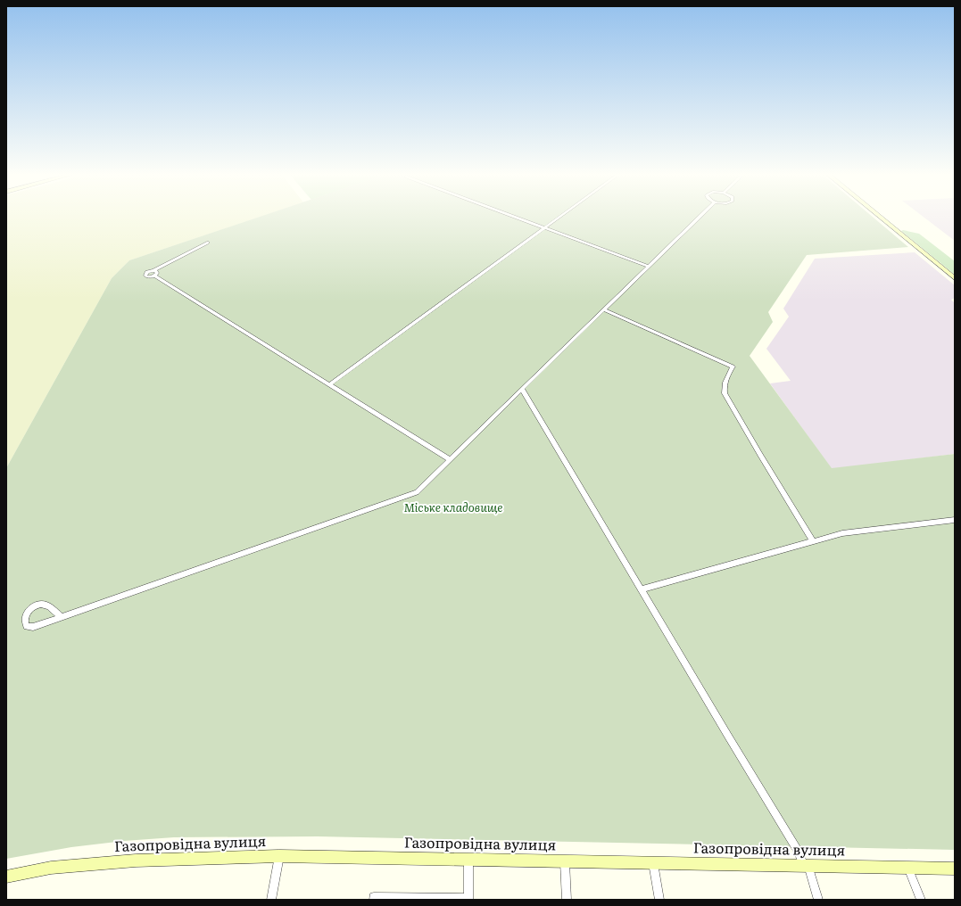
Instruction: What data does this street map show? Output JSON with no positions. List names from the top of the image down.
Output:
{
  "streets": {
    "main road": ["Газопровідна вулиця"]
  },
  "parks": ["Міське кладовище"]
}
